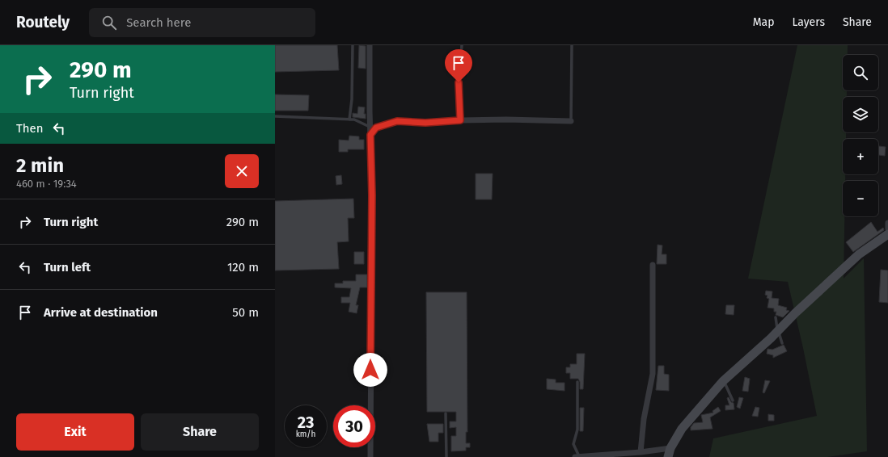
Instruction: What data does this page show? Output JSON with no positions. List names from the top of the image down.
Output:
{
  "page": {
    "header": "Routely",
    "search": "Search here",
    "nav": ["Map", "Layers", "Share"],
    "turn": ["290 m", "Turn right"],
    "map_buttons": ["+", "−"],
    "then": "Then",
    "heading": ["2 min", "460 m · 19:34"],
    "list": [
      {
        "name": "Turn right",
        "value": "290 m"
      },
      {
        "name": "Turn left",
        "value": "120 m"
      },
      {
        "name": "Arrive at destination",
        "value": "50 m"
      }
    ],
    "speed": "23 km/h",
    "limit": "30",
    "buttons": ["Exit", "Share"]
  }
}
